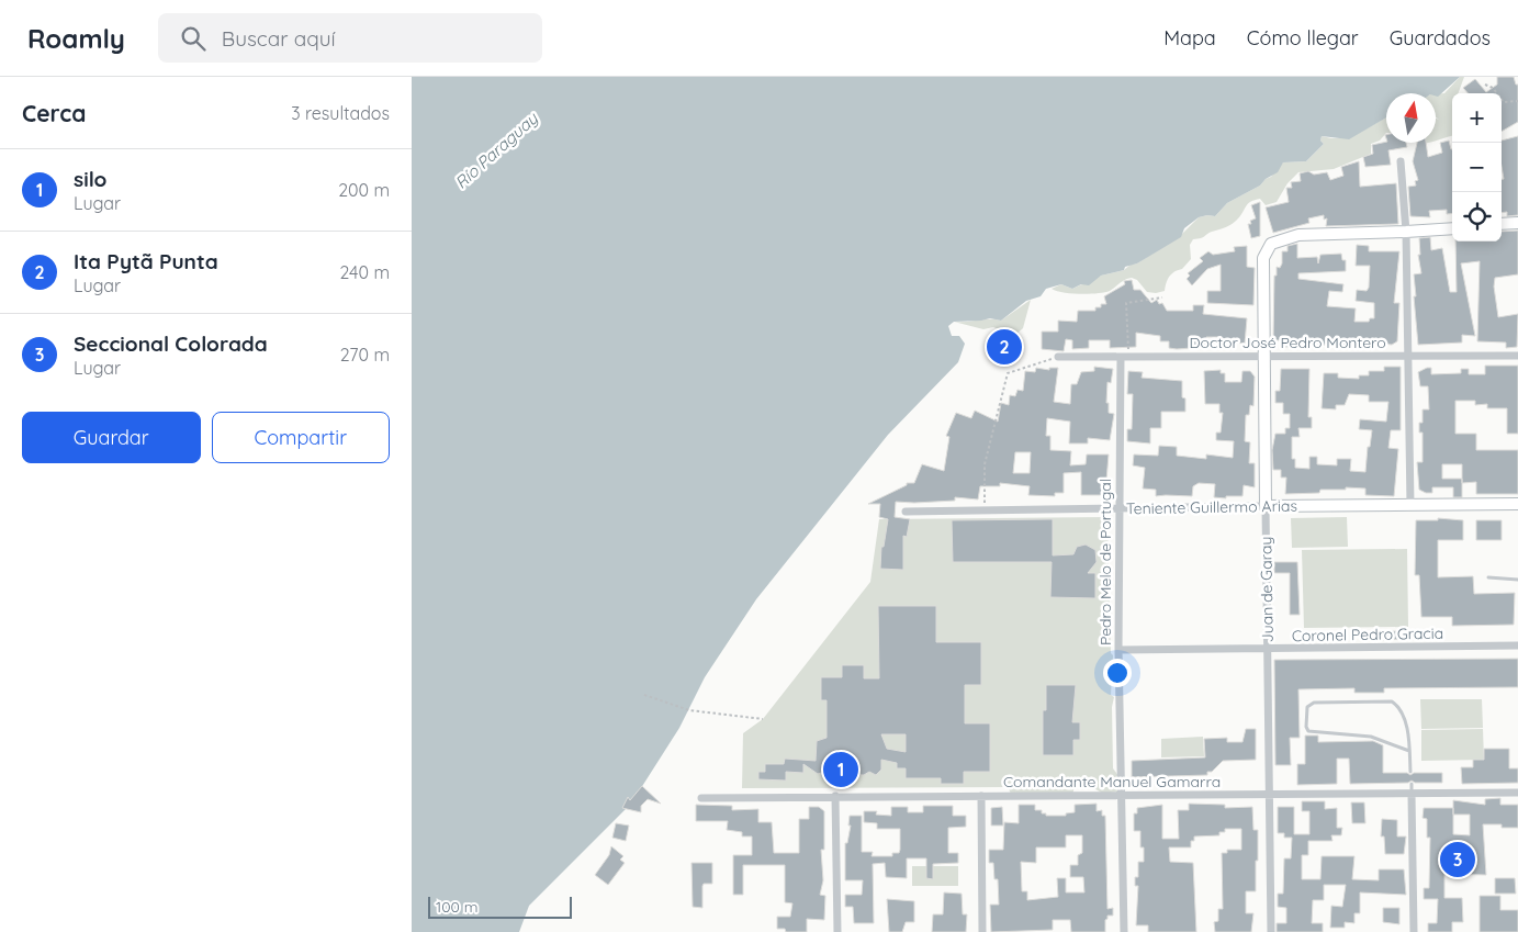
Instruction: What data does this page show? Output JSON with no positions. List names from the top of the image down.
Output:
{
  "streets": {
    "street": [
      "Doctor José Pedro Montero",
      "Teniente Guillermo Arias",
      "Pedro Melo de Portugal",
      "Juan de Garay",
      "Coronel Pedro Gracia",
      "Comandante Manuel Gamarra"
    ]
  },
  "crossings": [
    ["Doctor José Pedro Montero", "Pedro Melo de Portugal"],
    ["Doctor José Pedro Montero", "Juan de Garay"],
    ["Teniente Guillermo Arias", "Pedro Melo de Portugal"],
    ["Teniente Guillermo Arias", "Juan de Garay"],
    ["Pedro Melo de Portugal", "Coronel Pedro Gracia"],
    ["Pedro Melo de Portugal", "Comandante Manuel Gamarra"],
    ["Juan de Garay", "Coronel Pedro Gracia"],
    ["Juan de Garay", "Comandante Manuel Gamarra"]
  ],
  "water": ["Río Paraguay"],
  "scale_bar": "100 m",
  "north": "top",
  "page": {
    "header": "Roamly",
    "search": "Buscar aquí",
    "nav": ["Mapa", "Cómo llegar", "Guardados"],
    "heading": ["Cerca", "3 resultados"],
    "map_buttons": ["+", "−"],
    "list": [
      {
        "mark": "1",
        "name": "silo",
        "note": "Lugar",
        "value": "200 m"
      },
      {
        "mark": "2",
        "name": "Ita Pytã Punta",
        "note": "Lugar",
        "value": "240 m"
      },
      {
        "mark": "3",
        "name": "Seccional Colorada",
        "note": "Lugar",
        "value": "270 m"
      }
    ],
    "pins": ["2", "1", "3"],
    "buttons": ["Guardar", "Compartir"],
    "scale": "100 m"
  }
}
